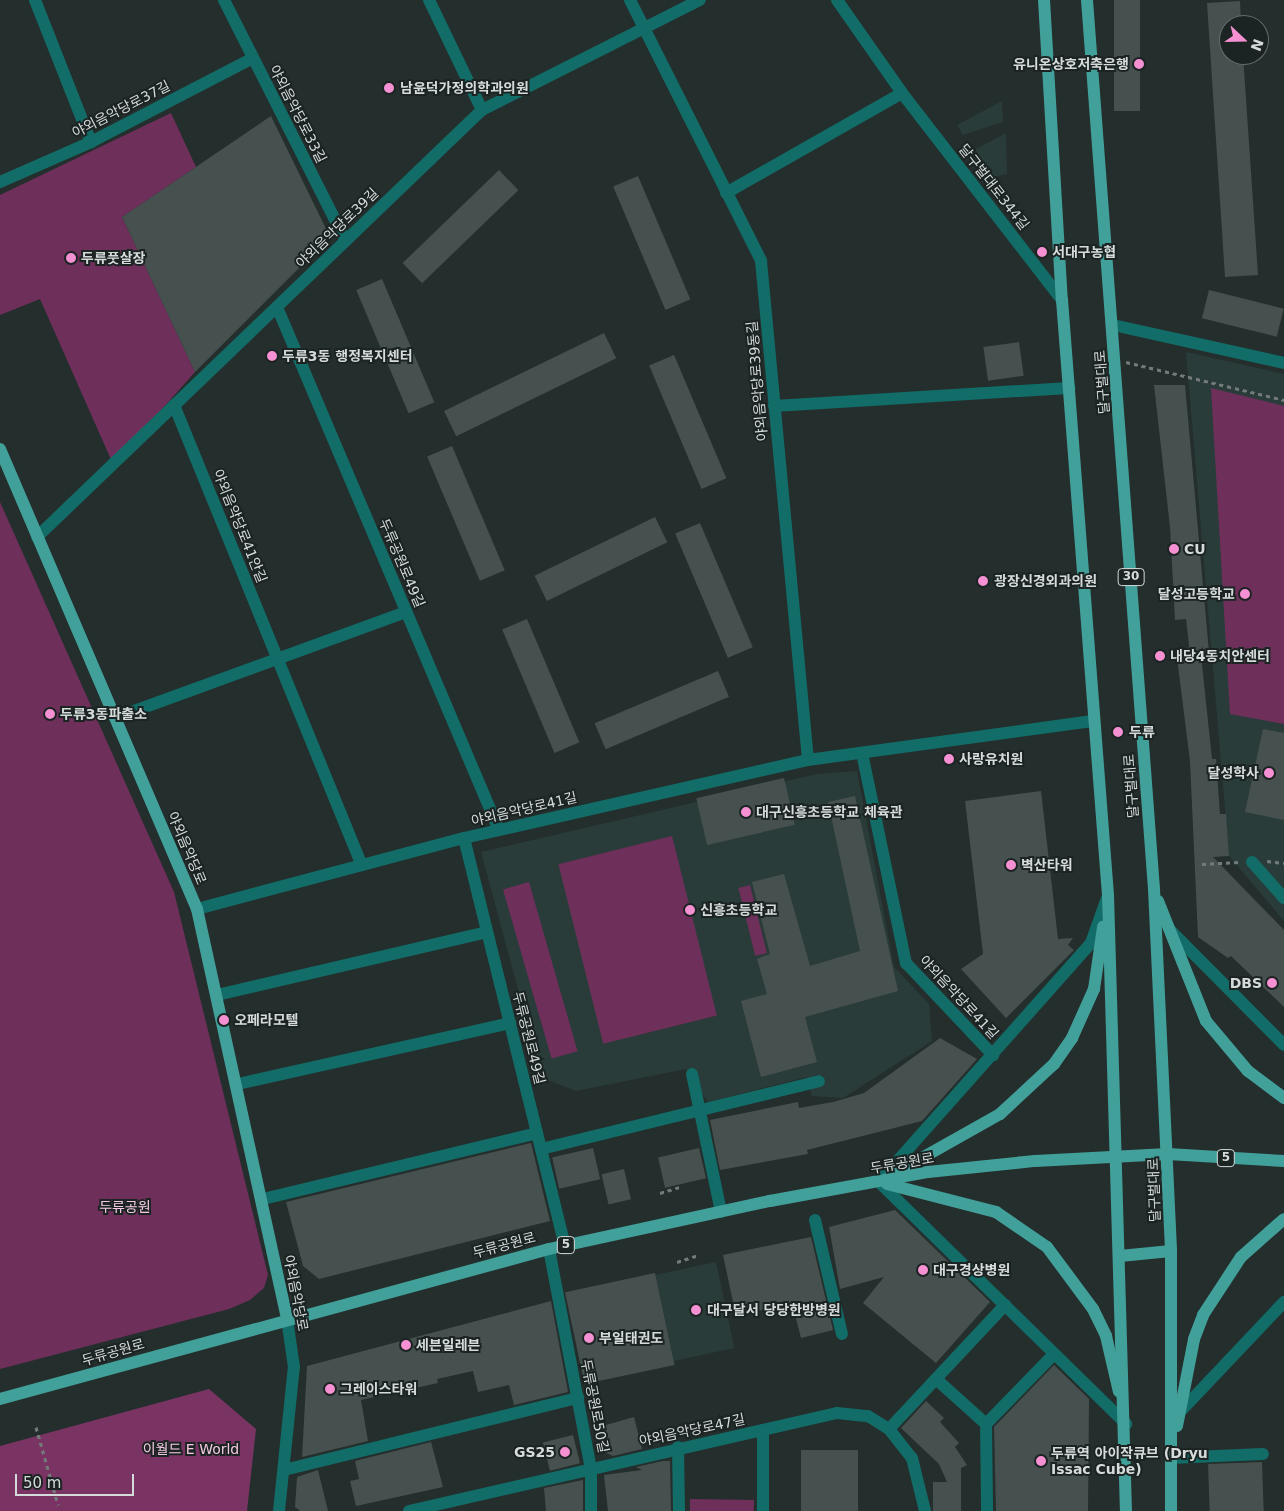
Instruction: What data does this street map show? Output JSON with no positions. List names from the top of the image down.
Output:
{
  "streets": {
    "main road": [
      "달구벌대로",
      "30",
      "야외음악당로",
      "5",
      "두류공원로"
    ],
    "street": [
      "야외음악당로37길",
      "야외음악당로33길",
      "달구벌대로344길",
      "야외음악당로39길",
      "야외음악당로39동길",
      "야외음악당로41안길",
      "두류공원로49길",
      "야외음악당로41길",
      "두류공원로50길",
      "야외음악당로47길"
    ]
  },
  "crossings": [
    ["야외음악당로37길", "야외음악당로33길"],
    ["야외음악당로33길", "야외음악당로39길"],
    ["야외음악당로39길", "야외음악당로39동길"],
    ["야외음악당로39길", "야외음악당로41안길"],
    ["야외음악당로39길", "두류공원로49길"],
    ["야외음악당로39길", "야외음악당로"],
    ["야외음악당로39동길", "야외음악당로41길"],
    ["달구벌대로", "5"],
    ["달구벌대로", "두류공원로"],
    ["야외음악당로41안길", "야외음악당로41길"],
    ["두류공원로49길", "야외음악당로41길"],
    ["두류공원로49길", "두류공원로"],
    ["야외음악당로41길", "야외음악당로"],
    ["야외음악당로", "두류공원로"],
    ["5", "두류공원로"],
    ["두류공원로", "두류공원로50길"],
    ["두류공원로50길", "야외음악당로47길"]
  ],
  "parks": ["두류공원", "이월드 E World"],
  "places": [
    "유니온상호저축은행",
    "남윤덕가정의학과의원",
    "서대구농협",
    "두류풋살장",
    "두류3동 행정복지센터",
    "CU",
    "광장신경외과의원",
    "달성고등학교",
    "내당4동치안센터",
    "두류3동파출소",
    "두류",
    "사랑유치원",
    "달성학사",
    "대구신흥초등학교 체육관",
    "벽산타워",
    "신흥초등학교",
    "DBS",
    "오페라모텔",
    "대구경상병원",
    "대구달서 당당한방병원",
    "부일태권도",
    "세븐일레븐",
    "그레이스타워",
    "GS25",
    "두류역 아이작큐브 (Dryu Issac Cube)"
  ],
  "scale_bar": "50 m",
  "north": "right"
}
